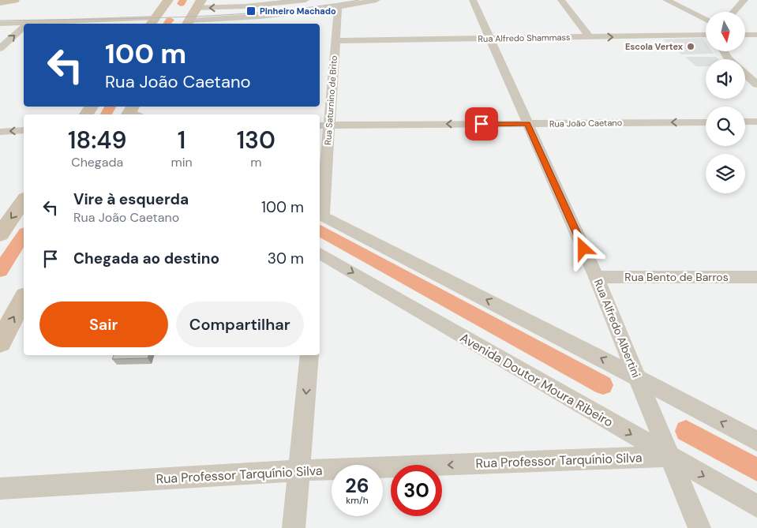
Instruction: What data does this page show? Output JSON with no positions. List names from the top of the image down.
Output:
{
  "streets": {
    "street": [
      "Rua Alfredo Shammass",
      "Rua Saturnino de Brito",
      "Rua João Caetano",
      "Rua Bento de Barros",
      "Rua Alfredo Albertini",
      "Avenida Doutor Moura Ribeiro",
      "Rua Professor Tarquínio Silva"
    ]
  },
  "crossings": [
    ["Rua Alfredo Shammass", "Rua Saturnino de Brito"],
    ["Rua Alfredo Shammass", "Rua Alfredo Albertini"],
    ["Rua Saturnino de Brito", "Rua João Caetano"],
    ["Rua João Caetano", "Rua Alfredo Albertini"],
    ["Rua Bento de Barros", "Rua Alfredo Albertini"],
    ["Rua Alfredo Albertini", "Avenida Doutor Moura Ribeiro"],
    ["Rua Alfredo Albertini", "Rua Professor Tarquínio Silva"],
    ["Avenida Doutor Moura Ribeiro", "Rua Professor Tarquínio Silva"]
  ],
  "one_way": ["Rua João Caetano", "Rua Professor Tarquínio Silva"],
  "places": {
    "transit": ["Pinheiro Machado"],
    "other": ["Escola Vertex"]
  },
  "north": "bottom",
  "page": {
    "turn": ["100 m", "Rua João Caetano"],
    "eta": [
      "18:49",
      "Chegada",
      "1",
      "min",
      "130",
      "m"
    ],
    "list": [
      {
        "name": "Vire à esquerda",
        "note": "Rua João Caetano",
        "value": "100 m"
      },
      {
        "name": "Chegada ao destino",
        "value": "30 m"
      }
    ],
    "buttons": ["Sair", "Compartilhar"],
    "speed": "26 km/h",
    "limit": "30"
  }
}
